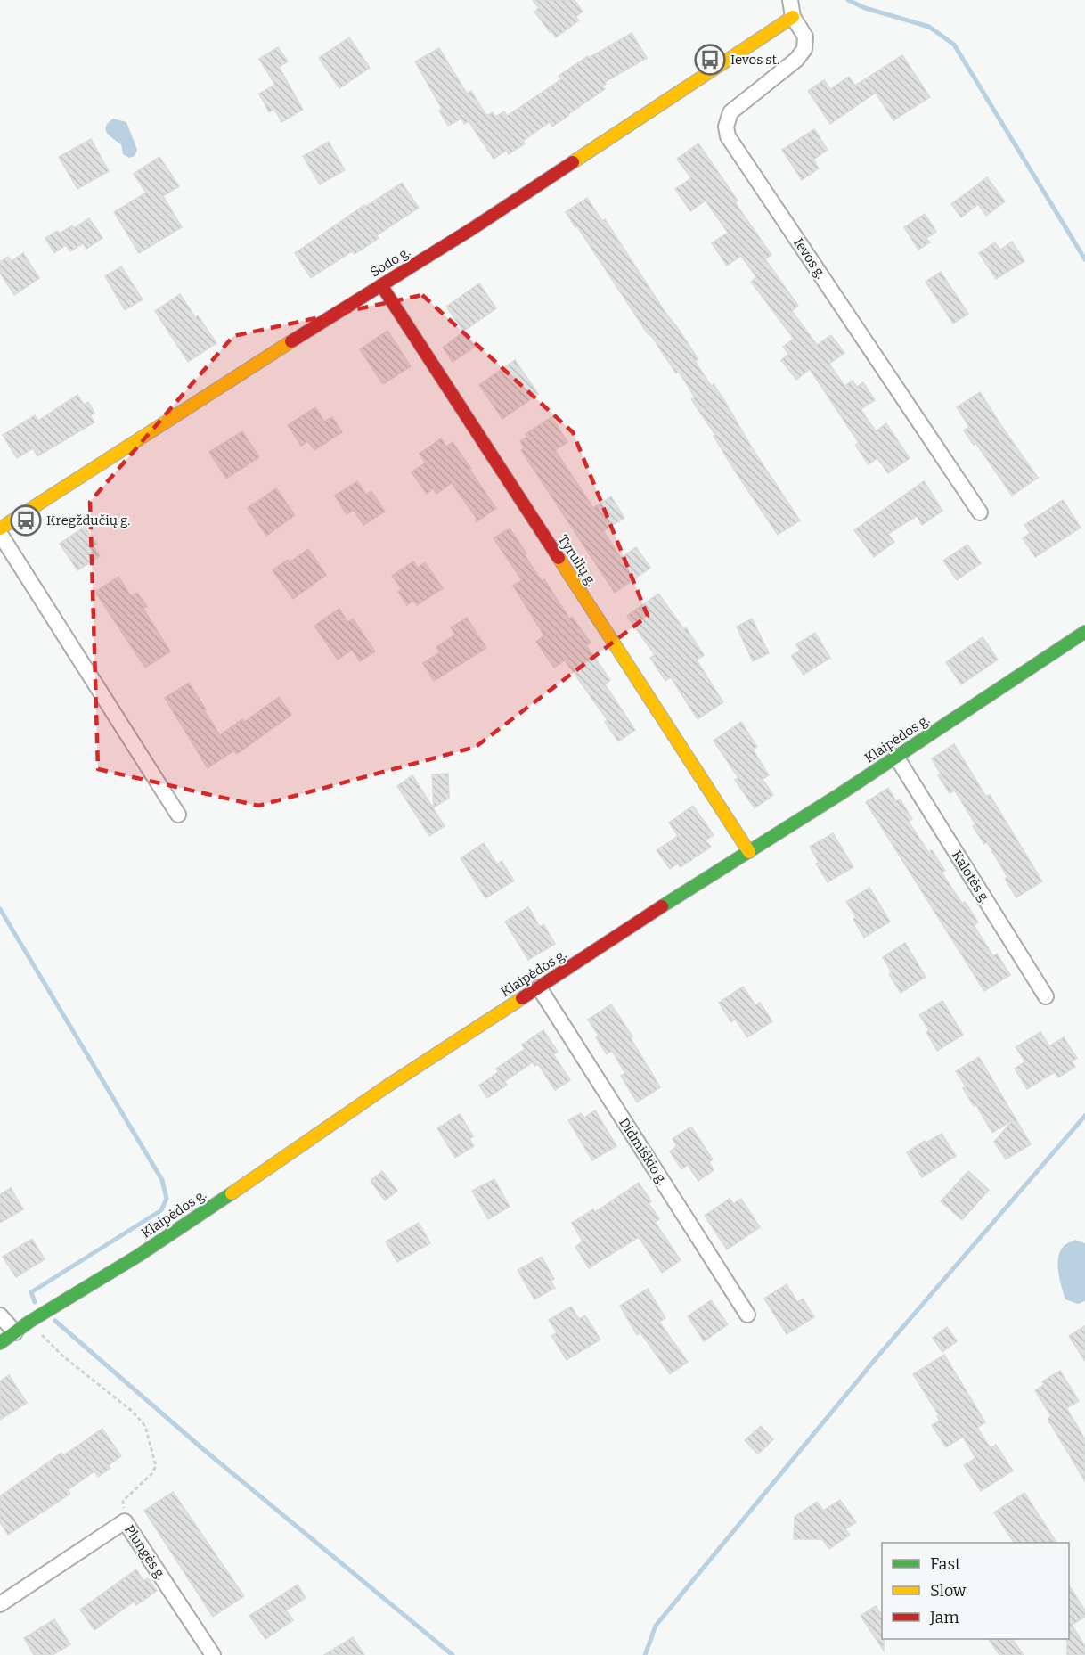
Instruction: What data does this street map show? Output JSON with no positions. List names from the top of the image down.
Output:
{
  "streets": {
    "street": [
      "Ievos g.",
      "Sodo g.",
      "Tyrulių g.",
      "Klaipėdos g.",
      "Kalotės g.",
      "Didmiškio g.",
      "Plungės g."
    ]
  },
  "crossings": [
    ["Ievos g.", "Sodo g."],
    ["Sodo g.", "Tyrulių g."],
    ["Tyrulių g.", "Klaipėdos g."],
    ["Klaipėdos g.", "Kalotės g."],
    ["Klaipėdos g.", "Didmiškio g."]
  ],
  "places": {
    "bus stop": ["Ievos st.", "Kregždučių g."]
  },
  "legend": ["Fast", "Slow", "Jam"]
}
